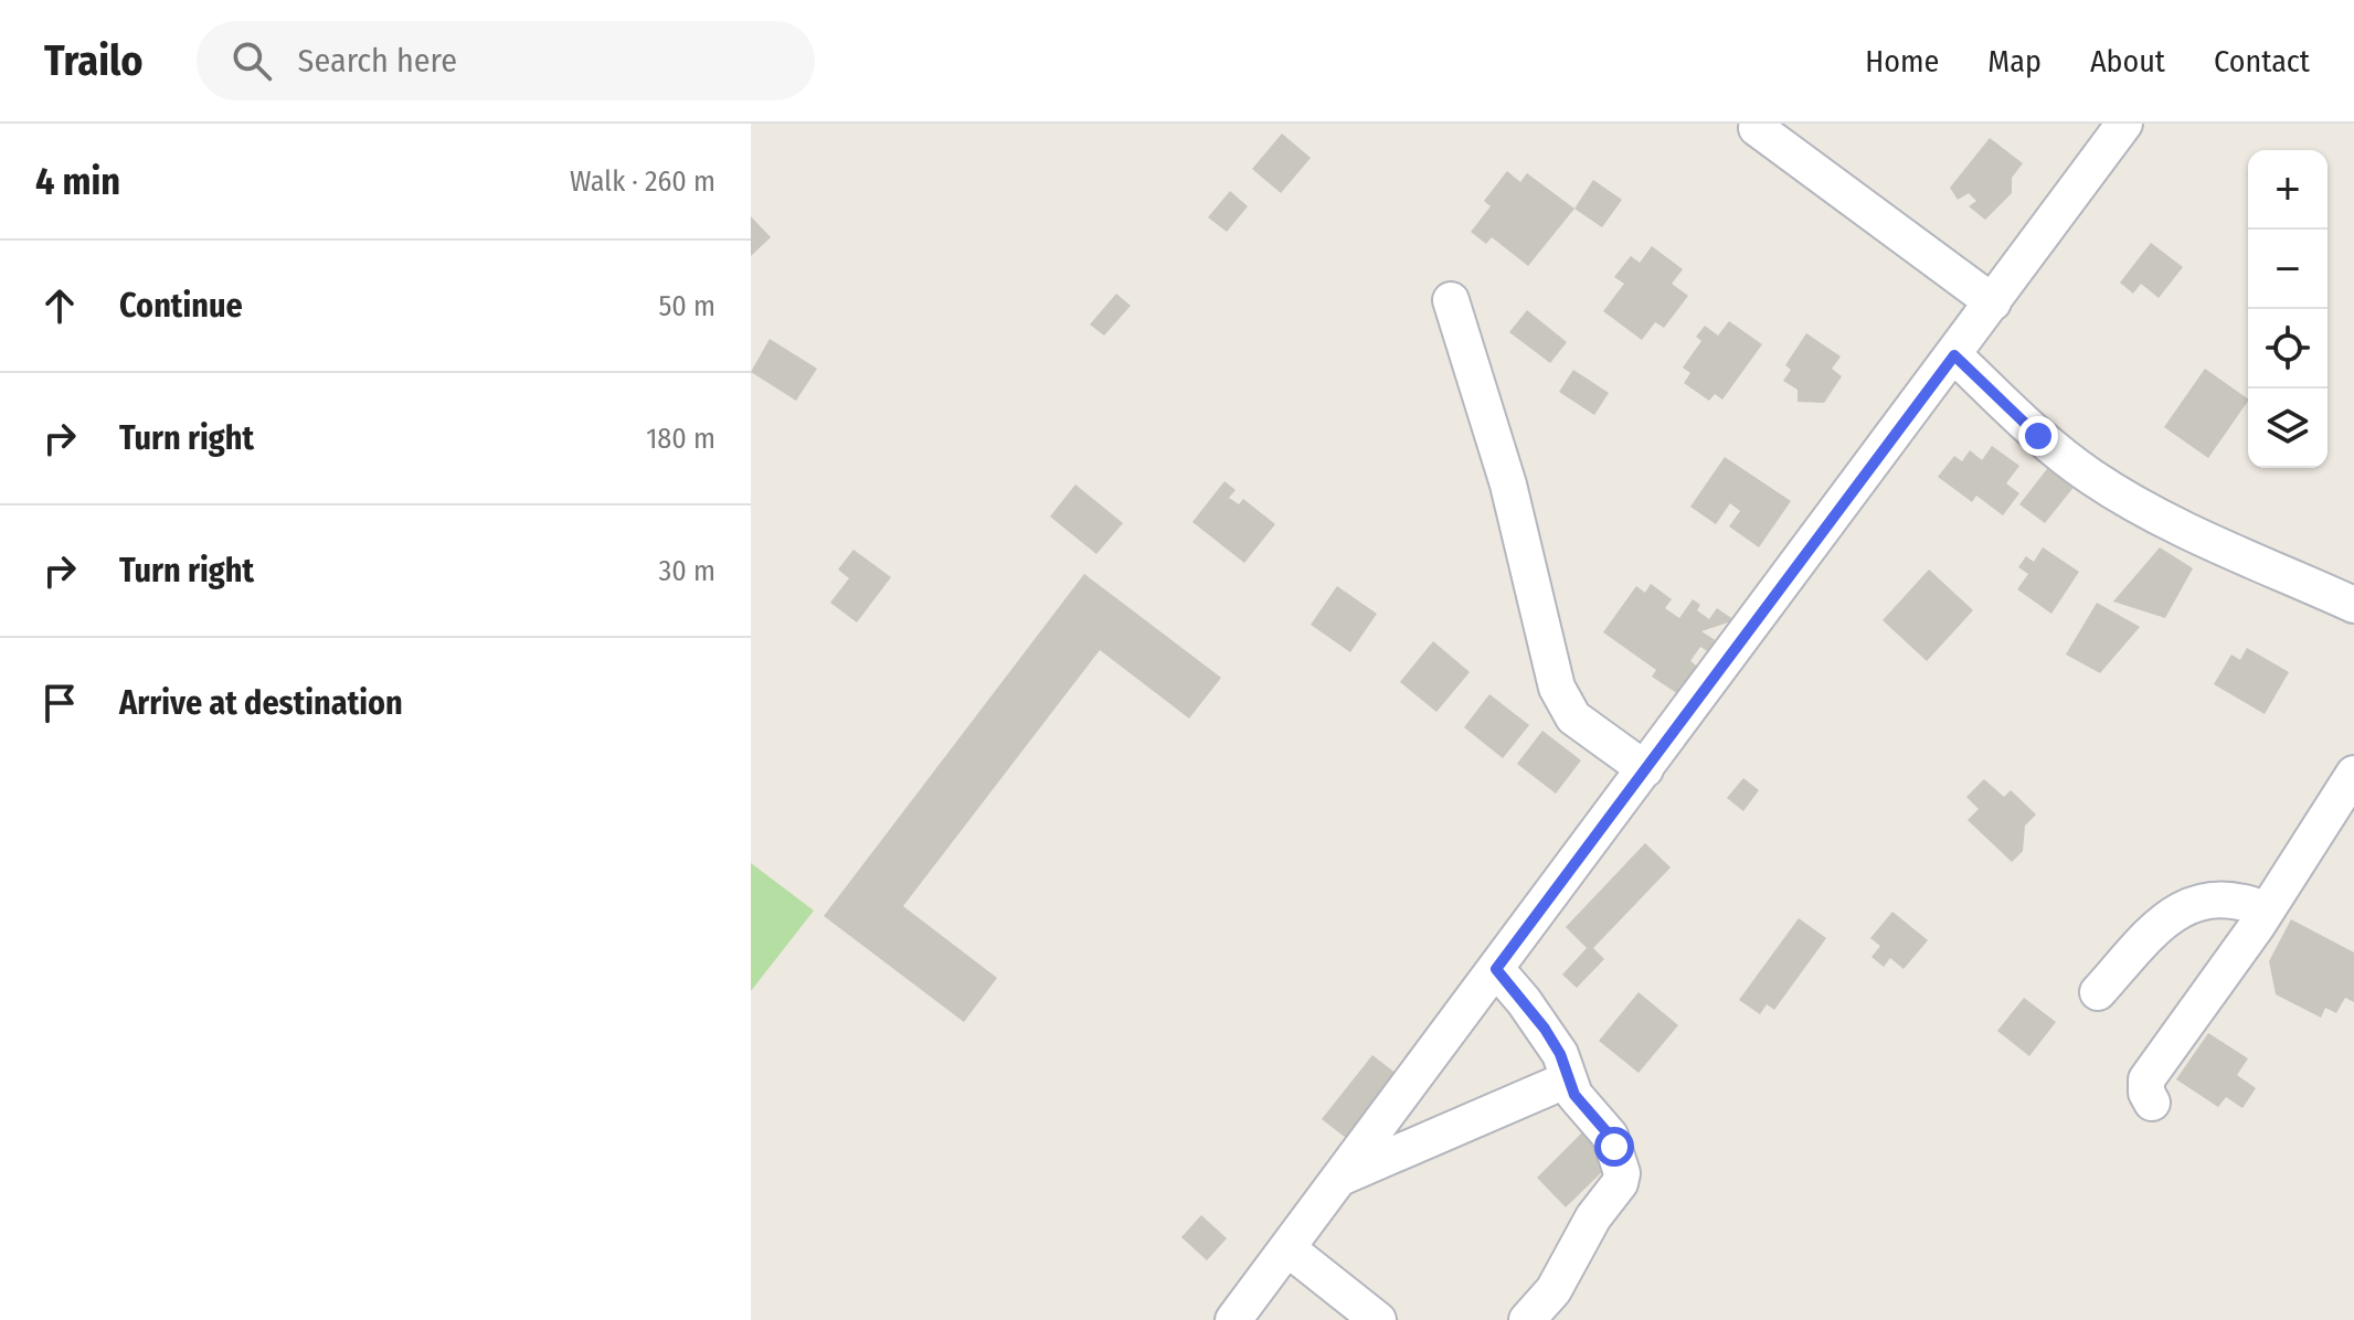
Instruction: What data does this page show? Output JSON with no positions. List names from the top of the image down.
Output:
{
  "page": {
    "header": "Trailo",
    "search": "Search here",
    "nav": [
      "Home",
      "Map",
      "About",
      "Contact"
    ],
    "heading": ["4 min", "Walk · 260 m"],
    "map_buttons": ["+", "−"],
    "list": [
      ["Continue", "50 m"],
      ["Turn right", "180 m"],
      ["Turn right", "30 m"],
      "Arrive at destination"
    ]
  }
}
